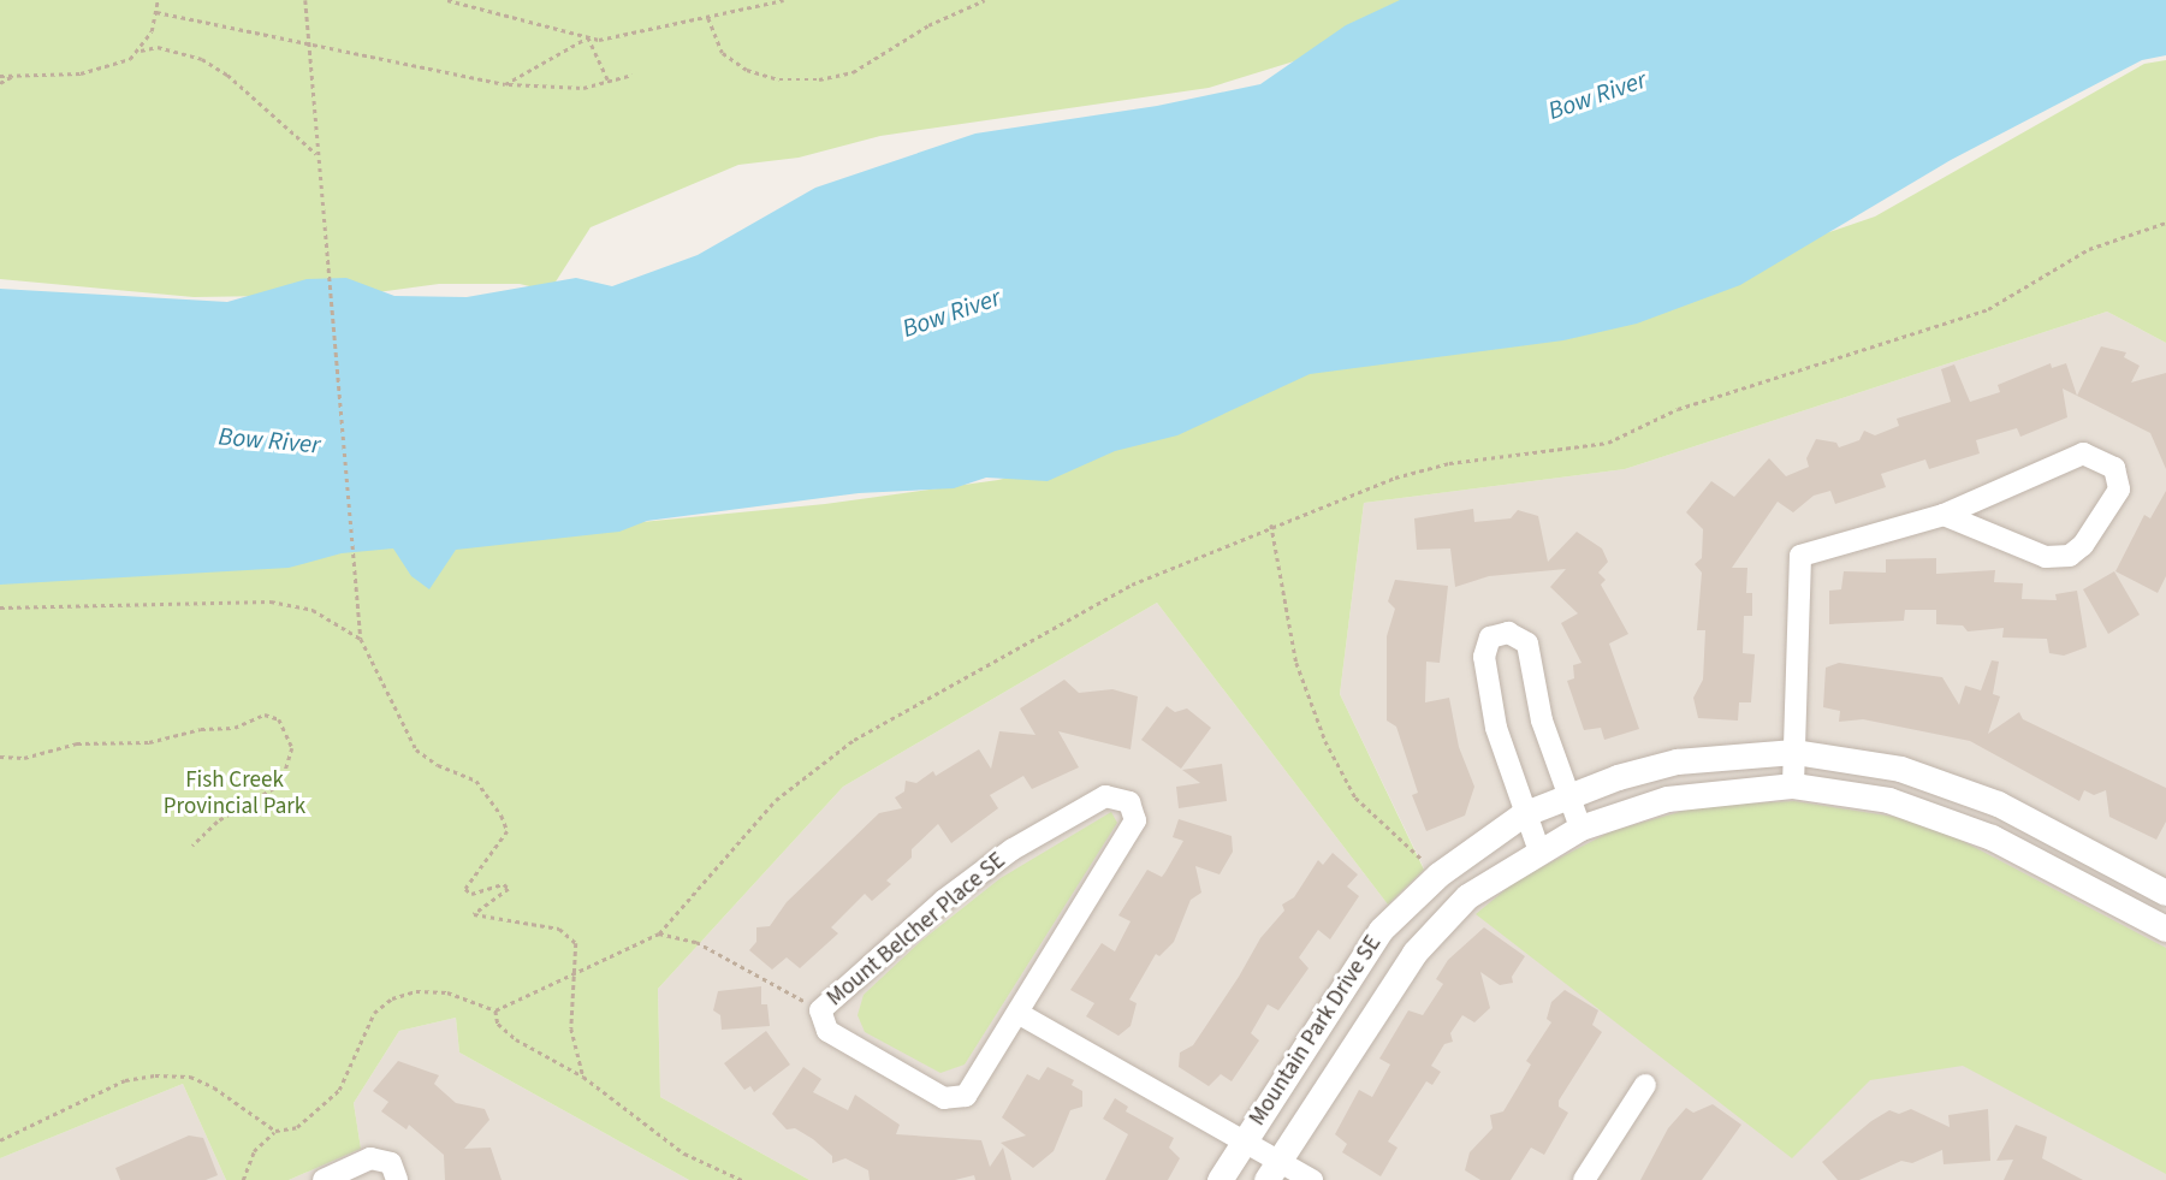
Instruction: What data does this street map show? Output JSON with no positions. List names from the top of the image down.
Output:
{
  "streets": {
    "street": ["Mount Belcher Place SE", "Mountain Park Drive SE"]
  },
  "water": ["Bow River"],
  "parks": ["Fish Creek Provincial Park"]
}
